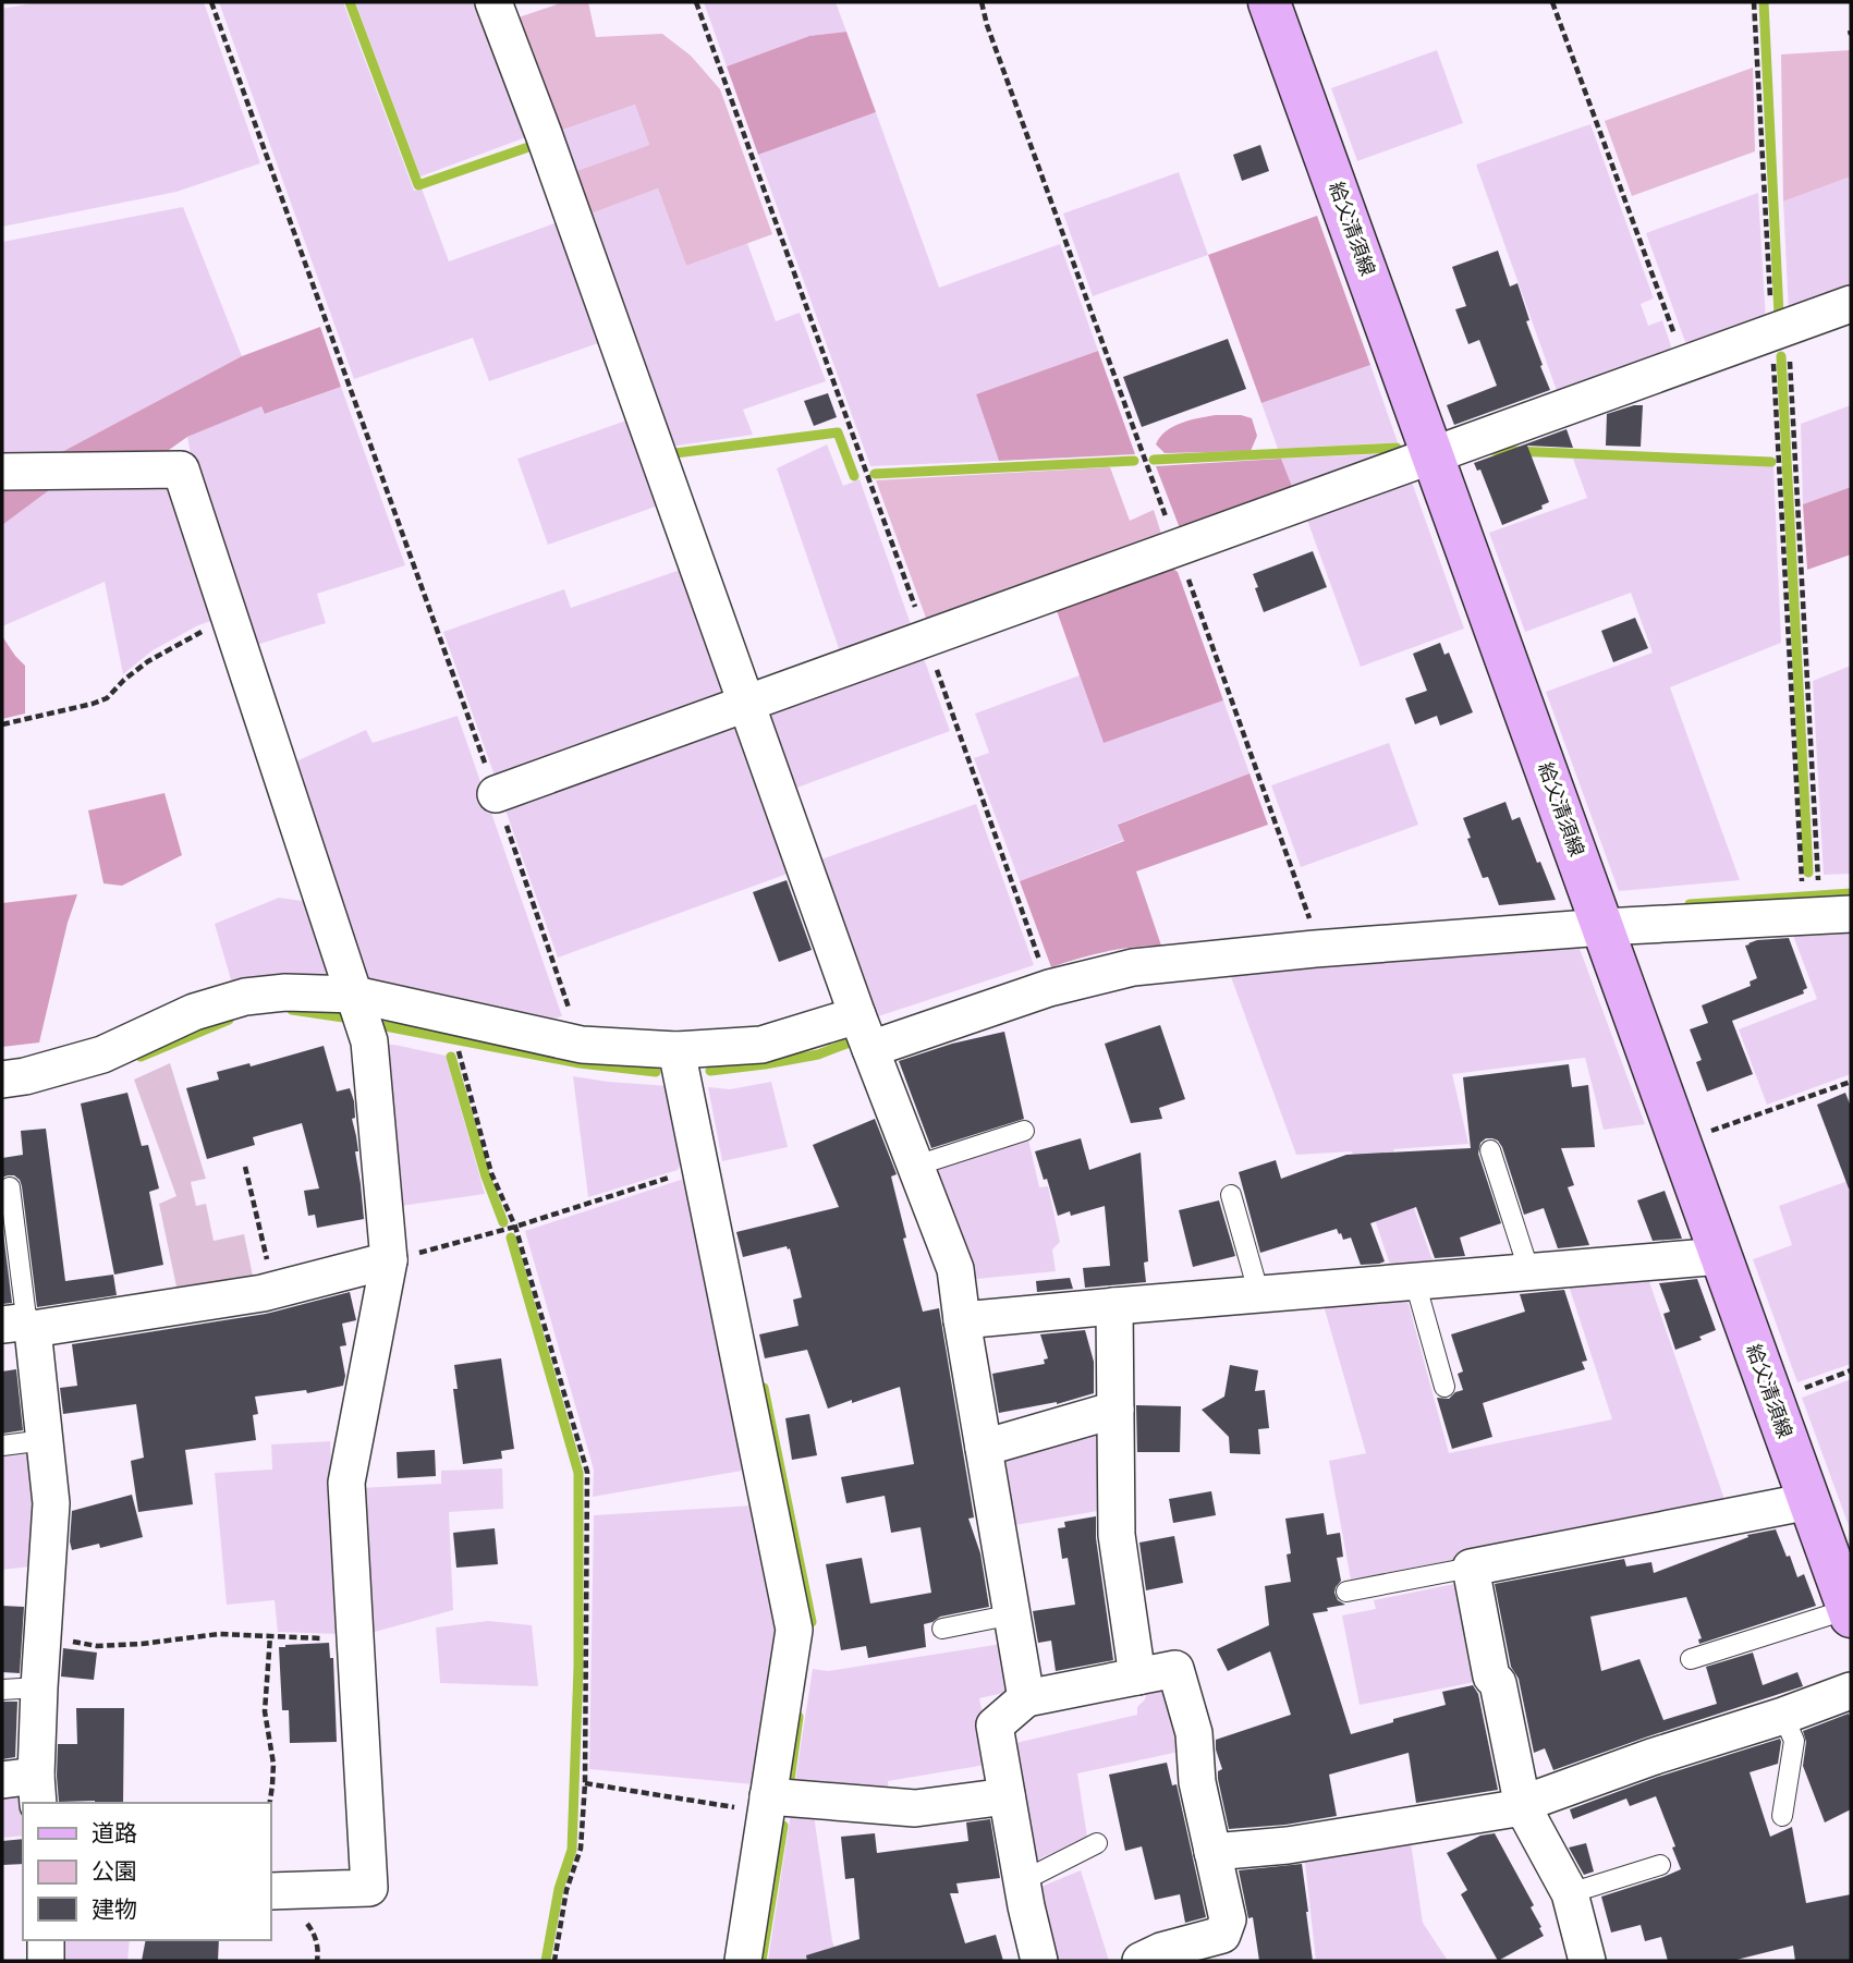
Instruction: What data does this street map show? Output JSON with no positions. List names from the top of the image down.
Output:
{
  "streets": {
    "main road": ["給父清須線"]
  },
  "legend": ["道路", "公園", "建物"]
}
